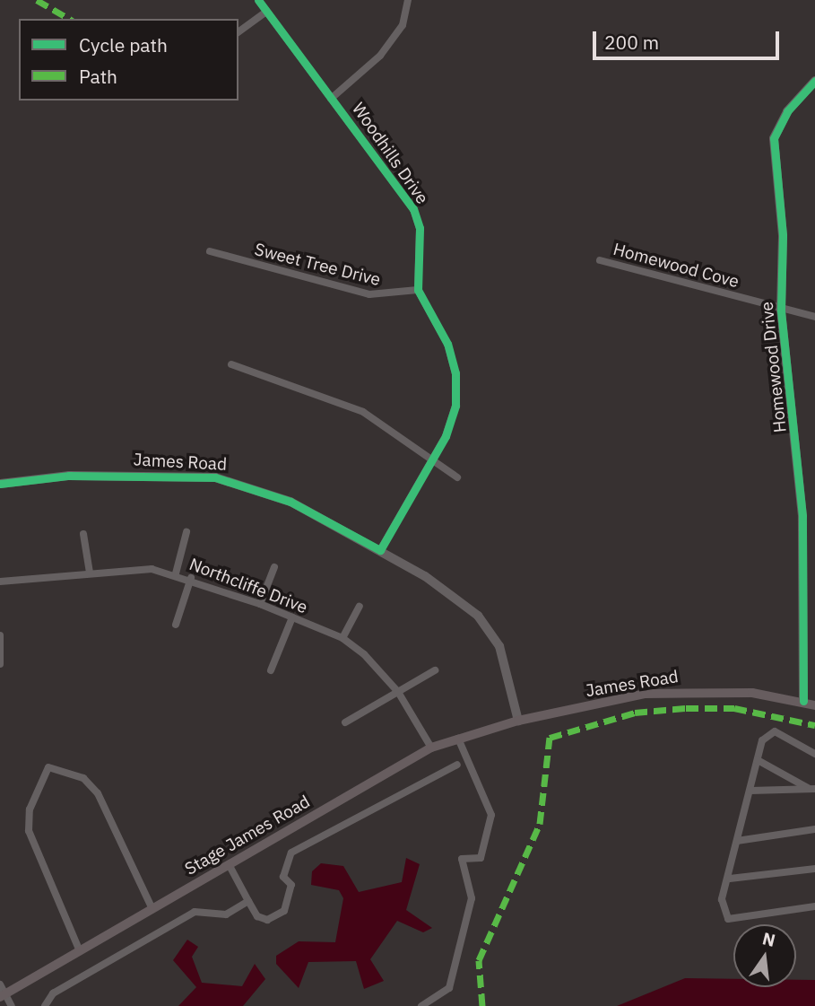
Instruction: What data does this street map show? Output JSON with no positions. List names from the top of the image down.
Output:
{
  "streets": {
    "main road": ["James Road", "Stage James Road"],
    "street": [
      "Woodhills Drive",
      "Sweet Tree Drive",
      "Homewood Cove",
      "Homewood Drive",
      "Northcliffe Drive"
    ]
  },
  "crossings": [
    ["Woodhills Drive", "Sweet Tree Drive"],
    ["Woodhills Drive", "James Road"],
    ["Homewood Cove", "Homewood Drive"],
    ["Homewood Drive", "James Road"],
    ["James Road", "Stage James Road"],
    ["Northcliffe Drive", "Stage James Road"]
  ],
  "legend": ["Cycle path", "Path"],
  "scale_bar": "200 m",
  "north": "top"
}
